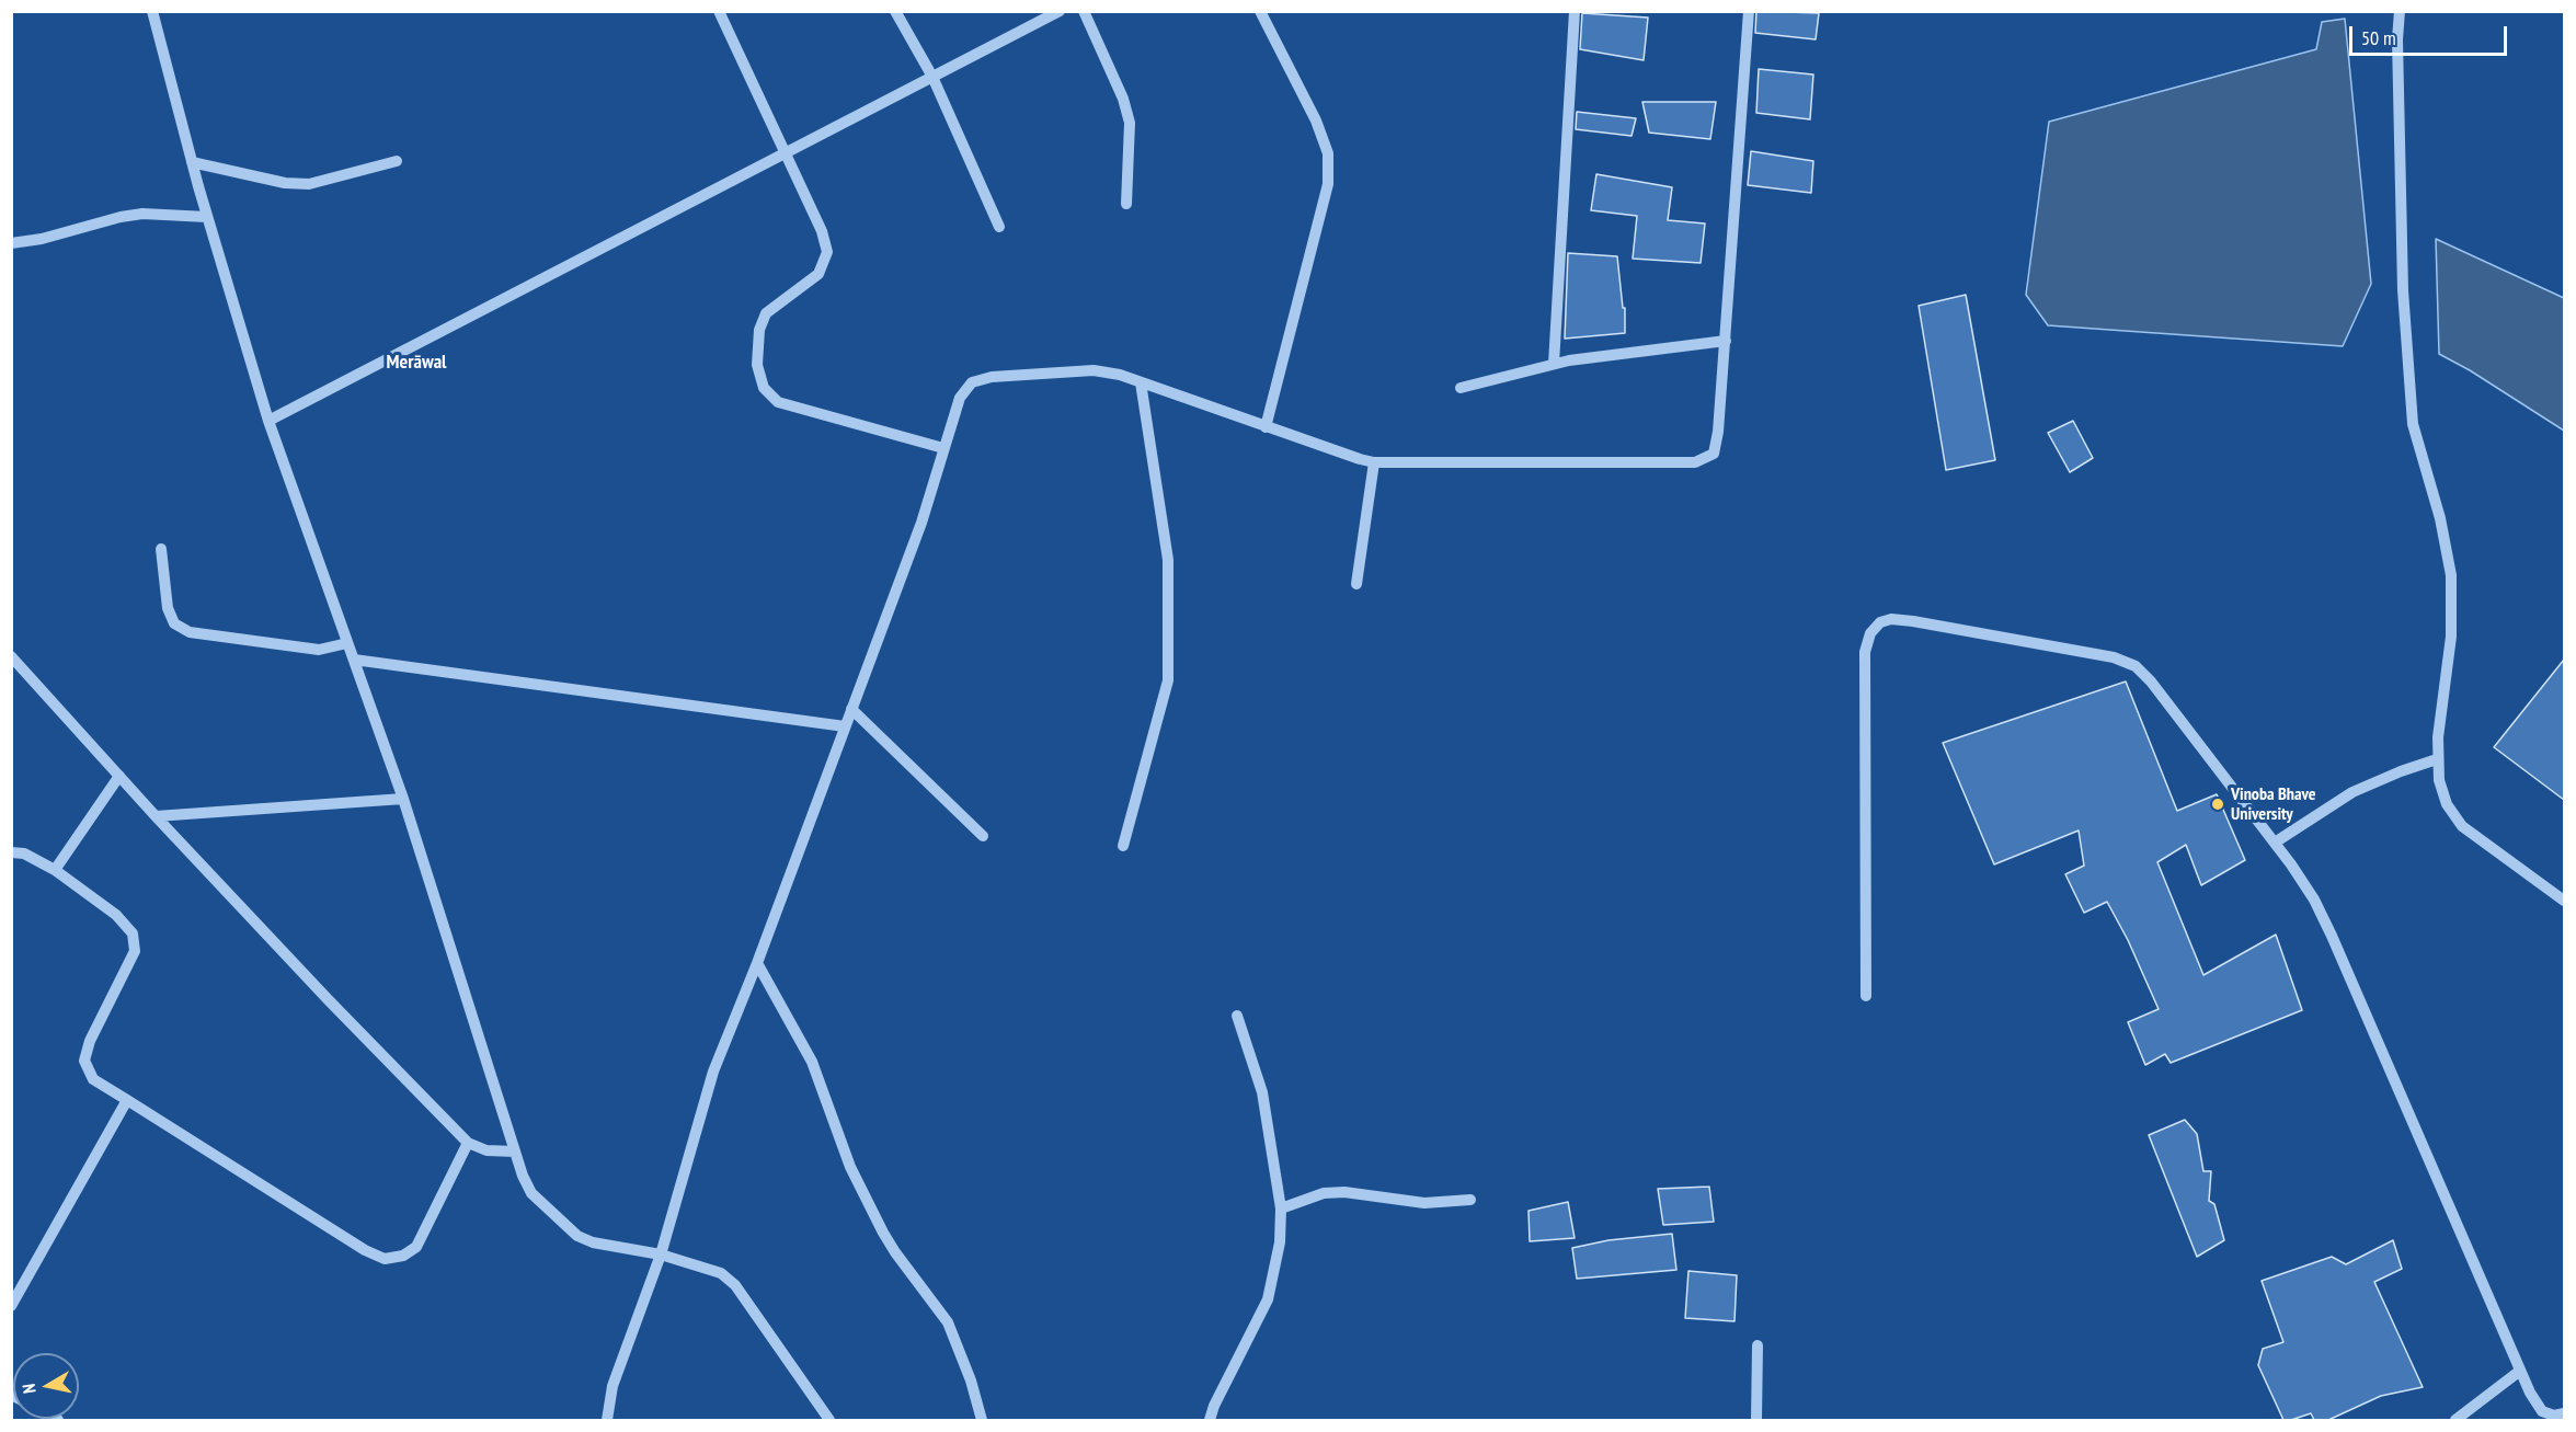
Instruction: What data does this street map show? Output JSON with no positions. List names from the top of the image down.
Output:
{
  "districts": ["Merāwal"],
  "places": ["Vinoba Bhave University"],
  "scale_bar": "50 m",
  "north": "left"
}
